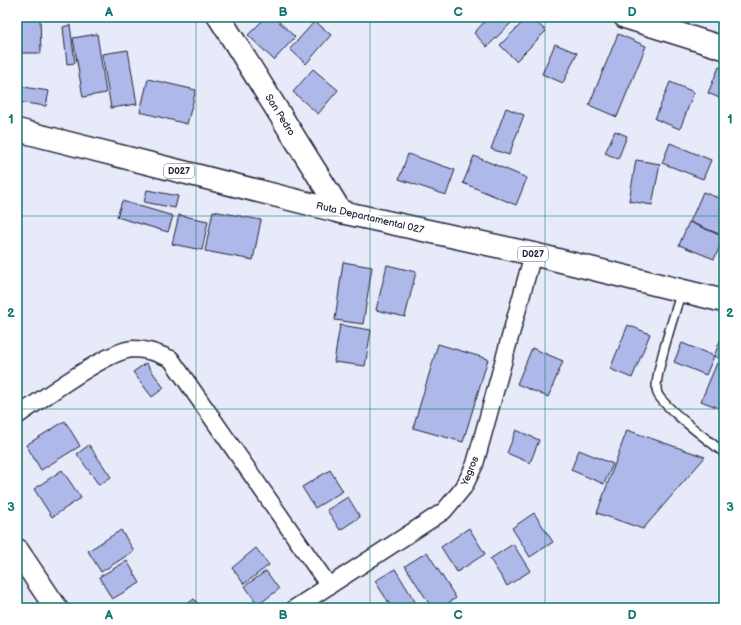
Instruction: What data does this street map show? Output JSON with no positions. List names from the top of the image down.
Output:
{
  "streets": {
    "main road": ["San Pedro", "D027", "Ruta Departamental 027"],
    "street": ["Yegros"]
  },
  "crossings": [
    ["San Pedro", "Ruta Departamental 027"],
    ["Ruta Departamental 027", "Yegros"]
  ],
  "grid": {
    "columns": [
      "A",
      "B",
      "C",
      "D"
    ],
    "rows": ["1", "2", "3"]
  }
}
